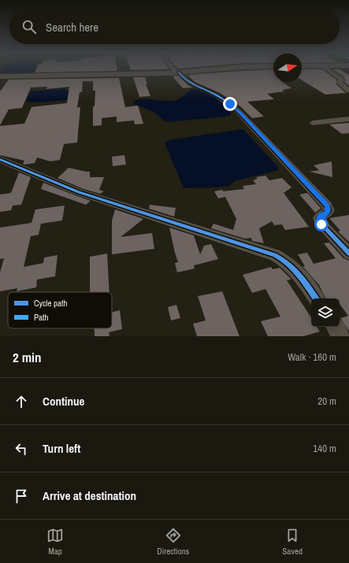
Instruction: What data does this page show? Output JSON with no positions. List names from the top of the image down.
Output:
{
  "legend": ["Cycle path", "Path"],
  "north": "right",
  "page": {
    "search": "Search here",
    "heading": ["2 min", "Walk · 160 m"],
    "list": [
      ["Continue", "20 m"],
      ["Turn left", "140 m"],
      "Arrive at destination"
    ],
    "nav": ["Map", "Directions", "Saved"]
  }
}
